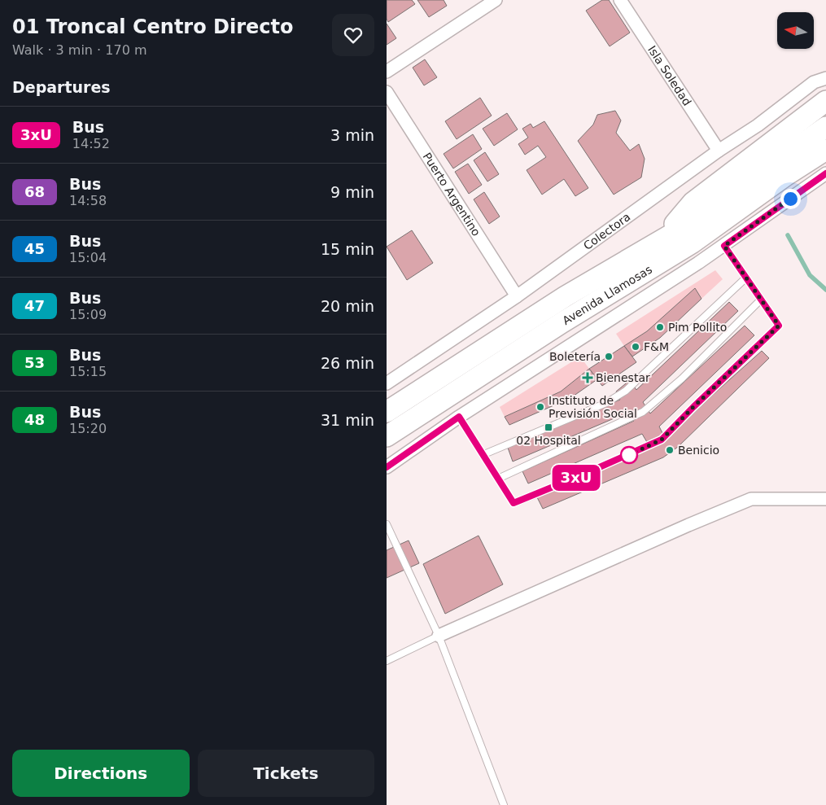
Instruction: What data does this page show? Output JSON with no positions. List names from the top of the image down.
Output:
{
  "streets": {
    "highway": ["Avenida Llamosas"],
    "street": ["Isla Soledad", "Puerto Argentino", "Colectora"]
  },
  "crossings": [
    ["Isla Soledad", "Colectora"],
    ["Puerto Argentino", "Colectora"]
  ],
  "places": {
    "other": [
      "Pim Pollito",
      "F&M",
      "Boletería",
      "Instituto de Previsión Social",
      "Benicio"
    ],
    "health": ["Bienestar"],
    "transit": ["02 Hospital"]
  },
  "lines": ["bus line 3xU"],
  "north": "left",
  "page": {
    "heading": [
      ["01 Troncal Centro Directo", "Walk · 3 min · 170 m"],
      "Departures"
    ],
    "on_map": "3xU",
    "list": [
      {
        "mark": "3xU",
        "name": "Bus",
        "note": "14:52",
        "value": "3 min"
      },
      {
        "mark": "68",
        "name": "Bus",
        "note": "14:58",
        "value": "9 min"
      },
      {
        "mark": "45",
        "name": "Bus",
        "note": "15:04",
        "value": "15 min"
      },
      {
        "mark": "47",
        "name": "Bus",
        "note": "15:09",
        "value": "20 min"
      },
      {
        "mark": "53",
        "name": "Bus",
        "note": "15:15",
        "value": "26 min"
      },
      {
        "mark": "48",
        "name": "Bus",
        "note": "15:20",
        "value": "31 min"
      }
    ],
    "buttons": ["Directions", "Tickets"]
  }
}
